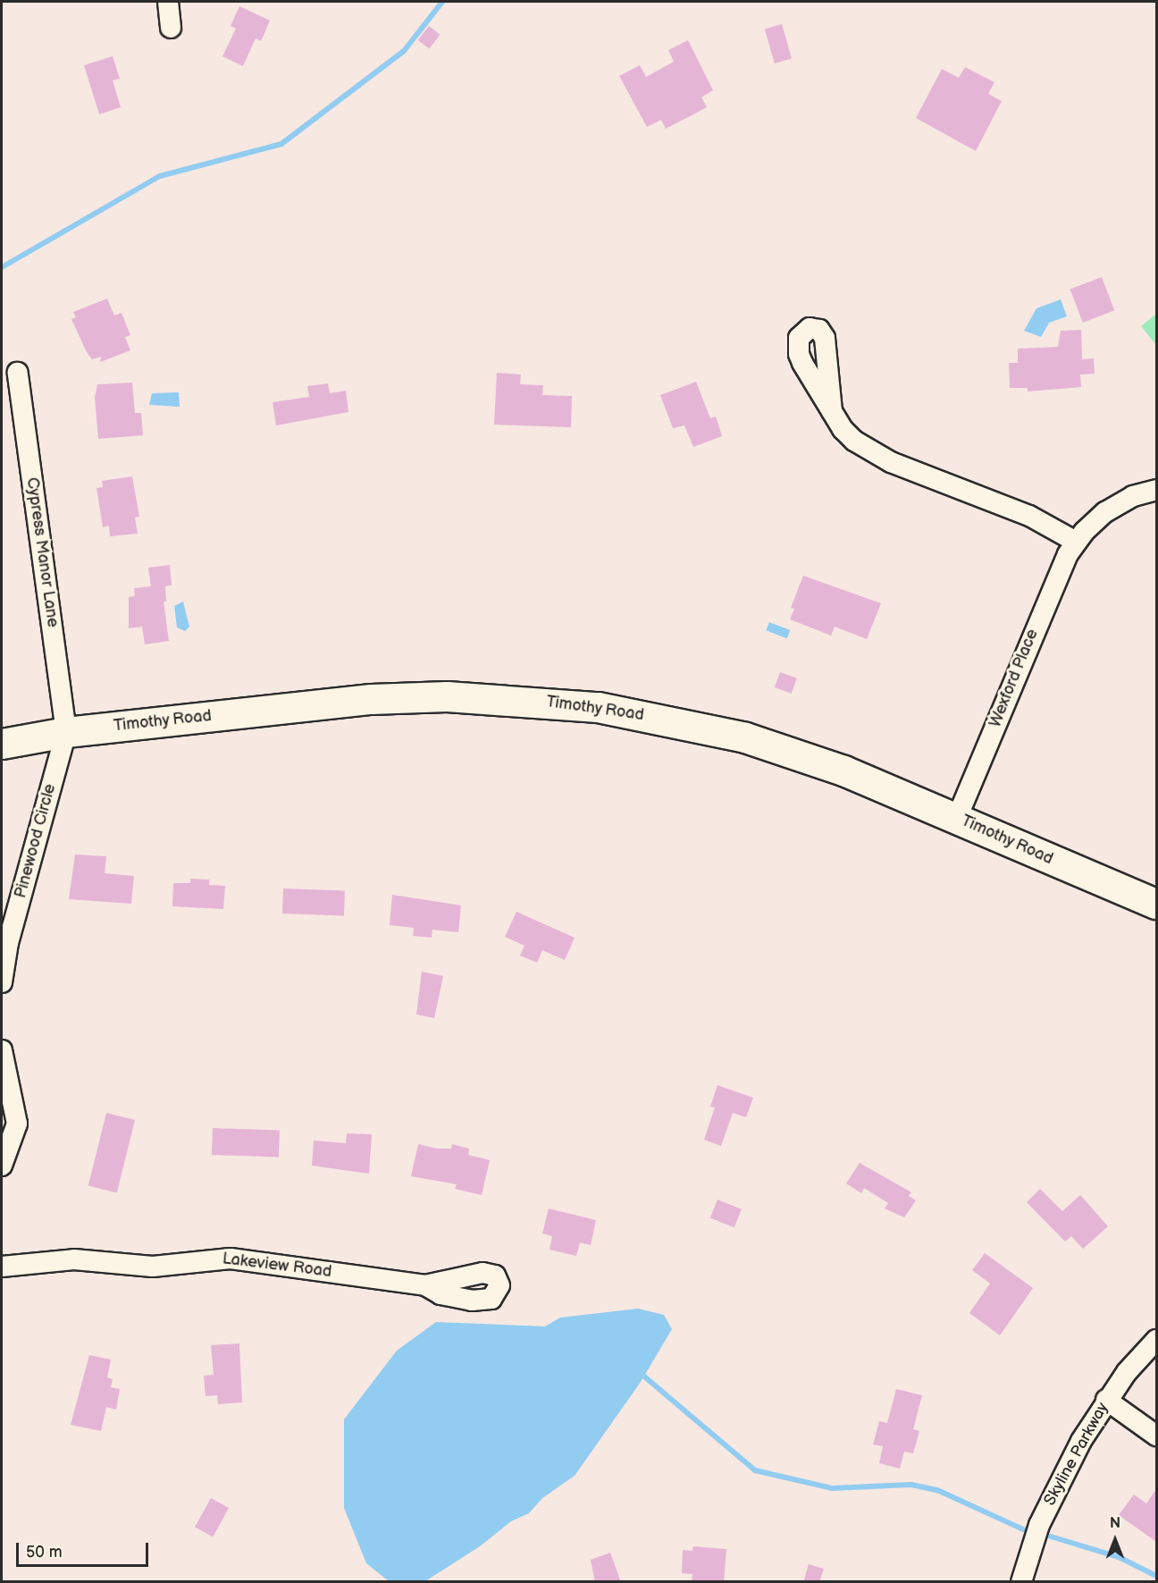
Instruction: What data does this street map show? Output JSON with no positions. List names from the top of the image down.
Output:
{
  "streets": {
    "main road": ["Timothy Road"],
    "street": [
      "Cypress Manor Lane",
      "Wexford Place",
      "Pinewood Circle",
      "Lakeview Road",
      "Skyline Parkway"
    ]
  },
  "crossings": [
    ["Cypress Manor Lane", "Timothy Road"],
    ["Cypress Manor Lane", "Pinewood Circle"],
    ["Wexford Place", "Timothy Road"],
    ["Timothy Road", "Pinewood Circle"]
  ],
  "scale_bar": "50 m",
  "north": "top"
}
